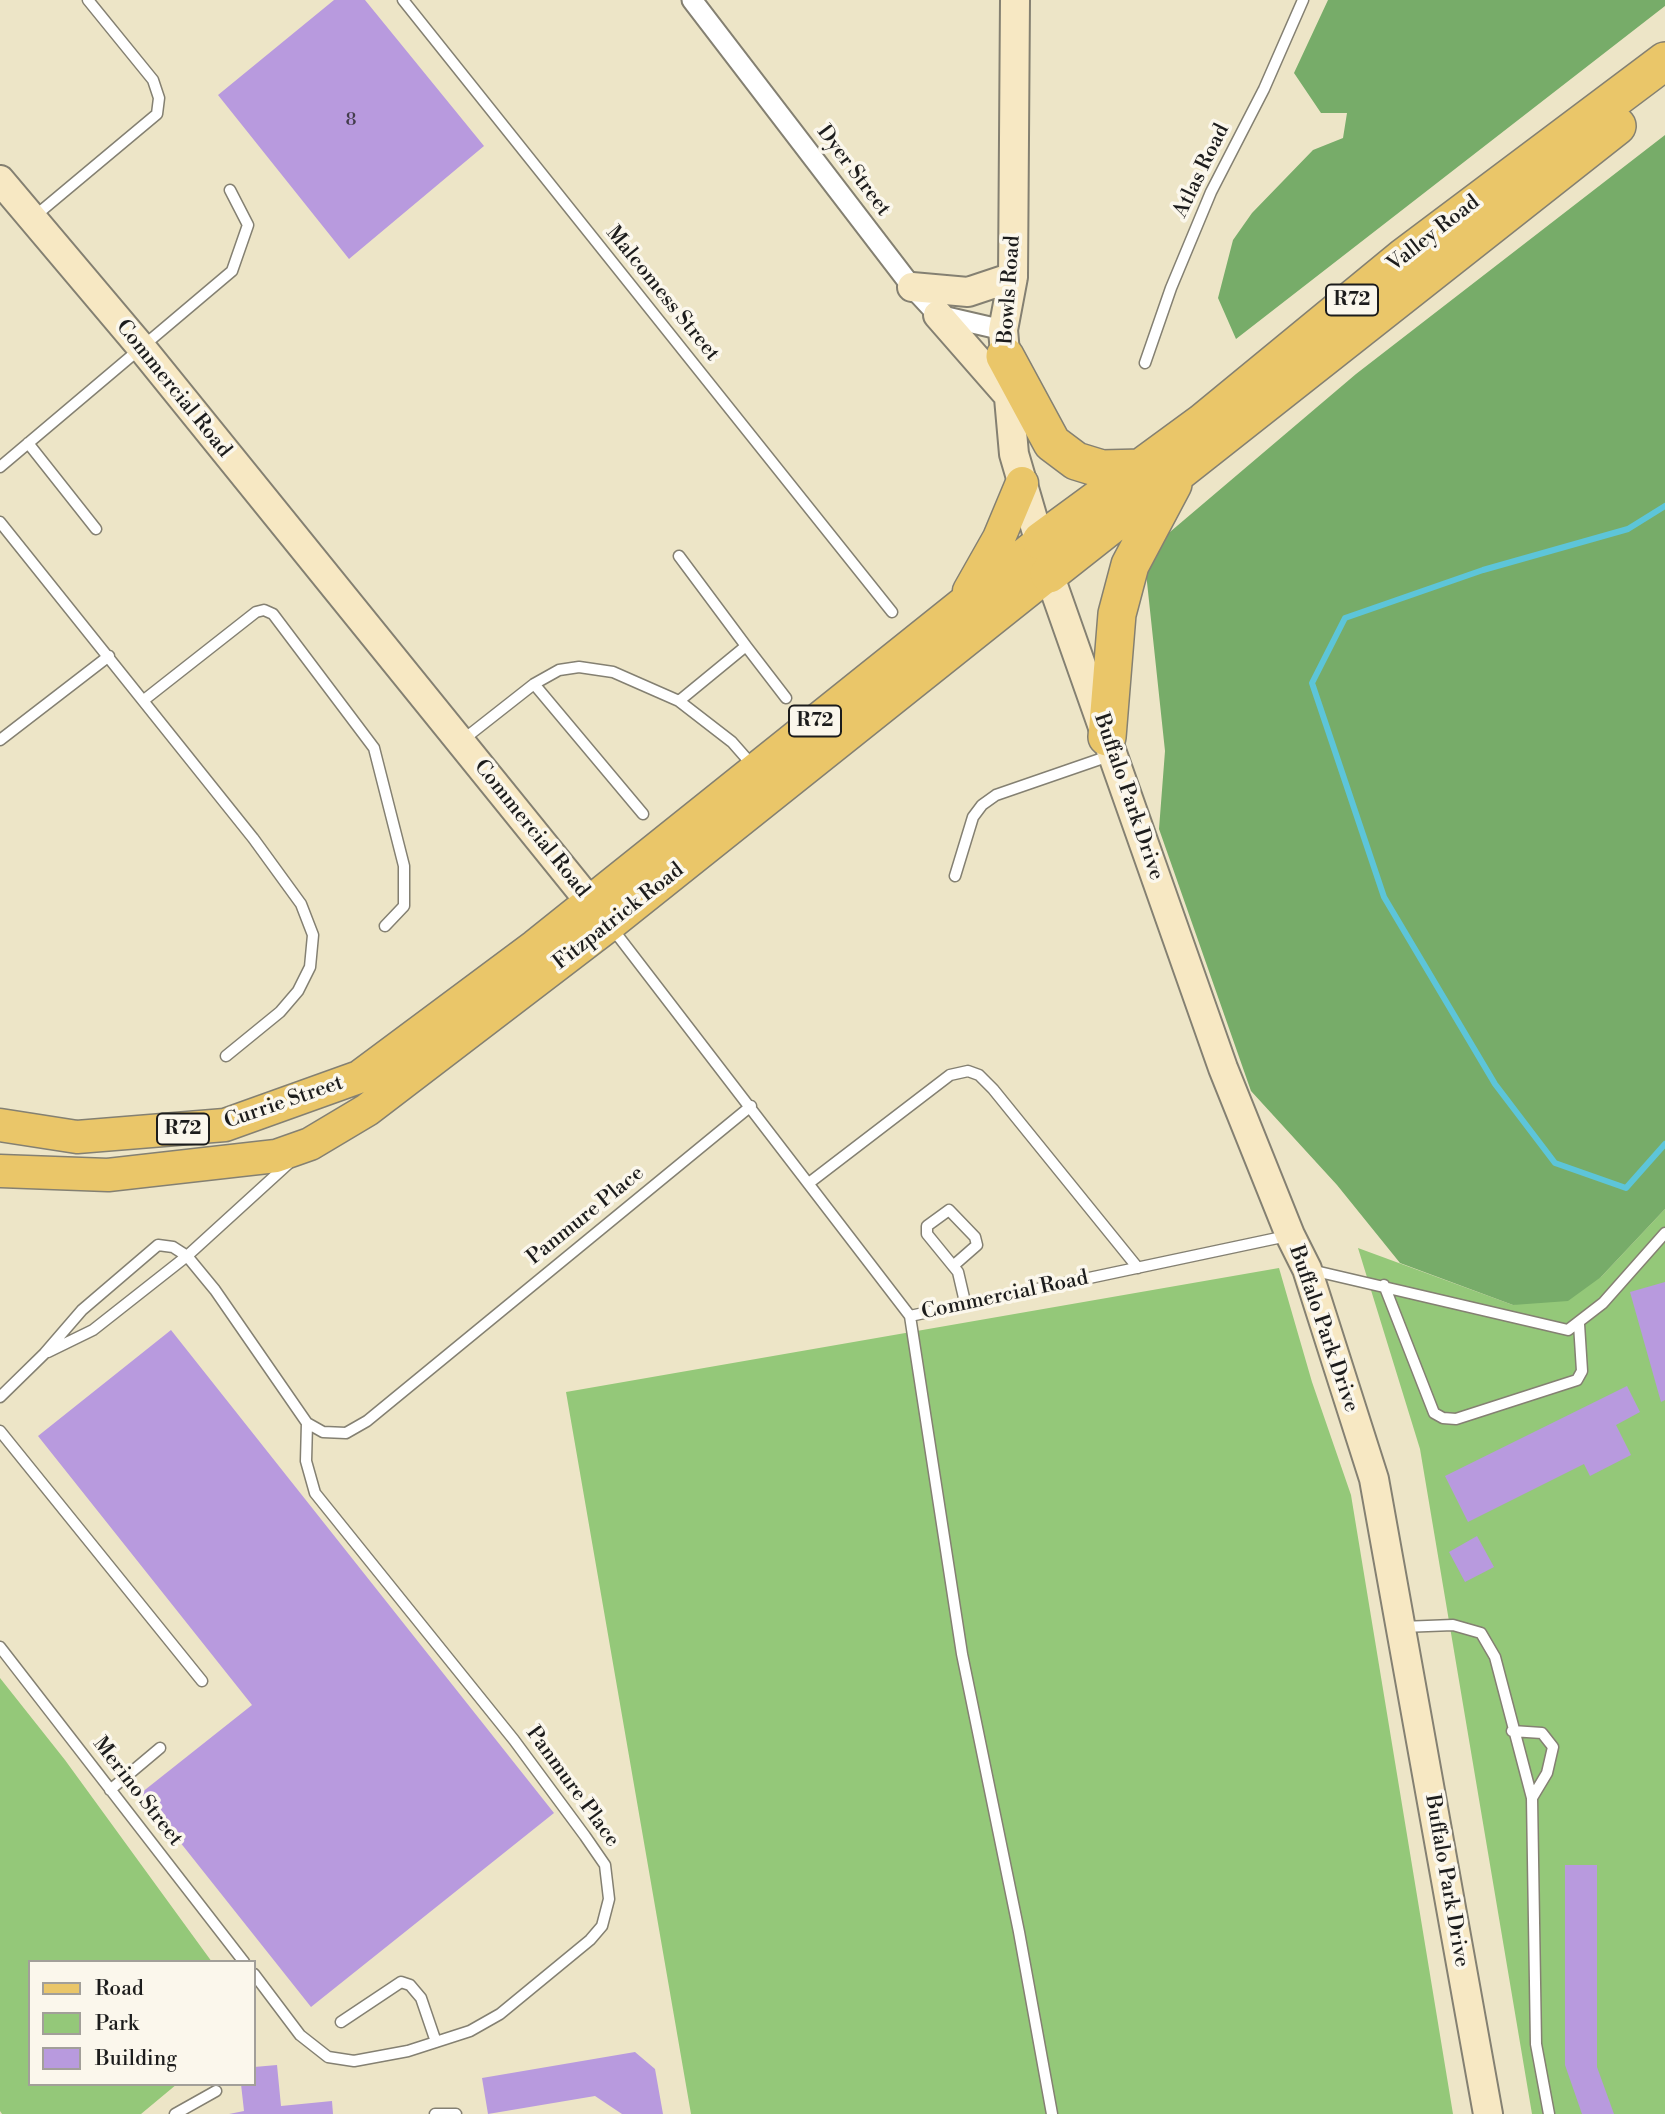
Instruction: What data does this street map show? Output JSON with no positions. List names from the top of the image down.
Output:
{
  "streets": {
    "highway": ["Valley Road", "R72"],
    "main road": ["Fitzpatrick Road", "Currie Street"],
    "street": [
      "Dyer Street",
      "Bowls Road",
      "Commercial Road",
      "Buffalo Park Drive"
    ],
    "lane": [
      "Atlas Road",
      "Malcomess Street",
      "Panmure Place",
      "Merino Street"
    ]
  },
  "crossings": [
    ["Valley Road", "Bowls Road"],
    ["Valley Road", "Buffalo Park Drive"],
    ["Valley Road", "Fitzpatrick Road"],
    ["Bowls Road", "Buffalo Park Drive"],
    ["Bowls Road", "Fitzpatrick Road"],
    ["Commercial Road", "Buffalo Park Drive"],
    ["Commercial Road", "Fitzpatrick Road"],
    ["Commercial Road", "Panmure Place"],
    ["Buffalo Park Drive", "Fitzpatrick Road"],
    ["Fitzpatrick Road", "Currie Street"]
  ],
  "house_numbers": ["8"],
  "legend": ["Road", "Park", "Building"]
}
